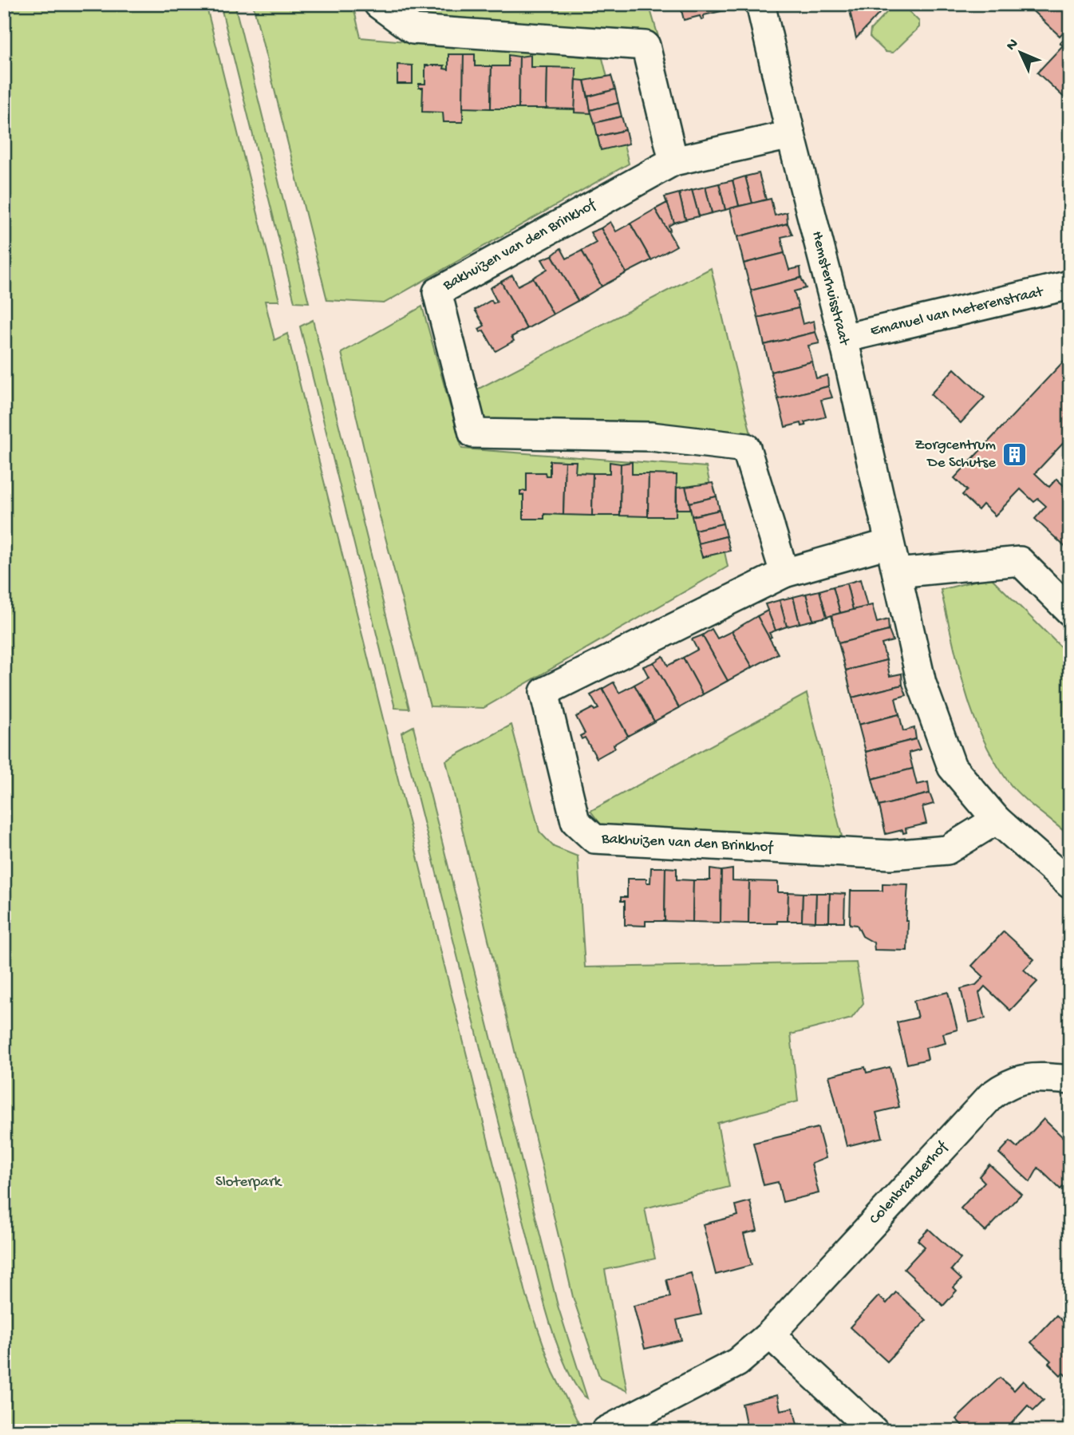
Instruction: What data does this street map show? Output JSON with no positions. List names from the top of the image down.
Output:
{
  "streets": {
    "street": [
      "Bakhuizen van den Brinkhof",
      "Hemsterhuisstraat",
      "Emanuel van Meterenstraat",
      "Colenbranderhof"
    ]
  },
  "crossings": [
    ["Bakhuizen van den Brinkhof", "Hemsterhuisstraat"],
    ["Hemsterhuisstraat", "Emanuel van Meterenstraat"]
  ],
  "parks": ["Sloterpark"],
  "places": {
    "building": ["Zorgcentrum De Schutse"]
  },
  "north": "top left"
}
